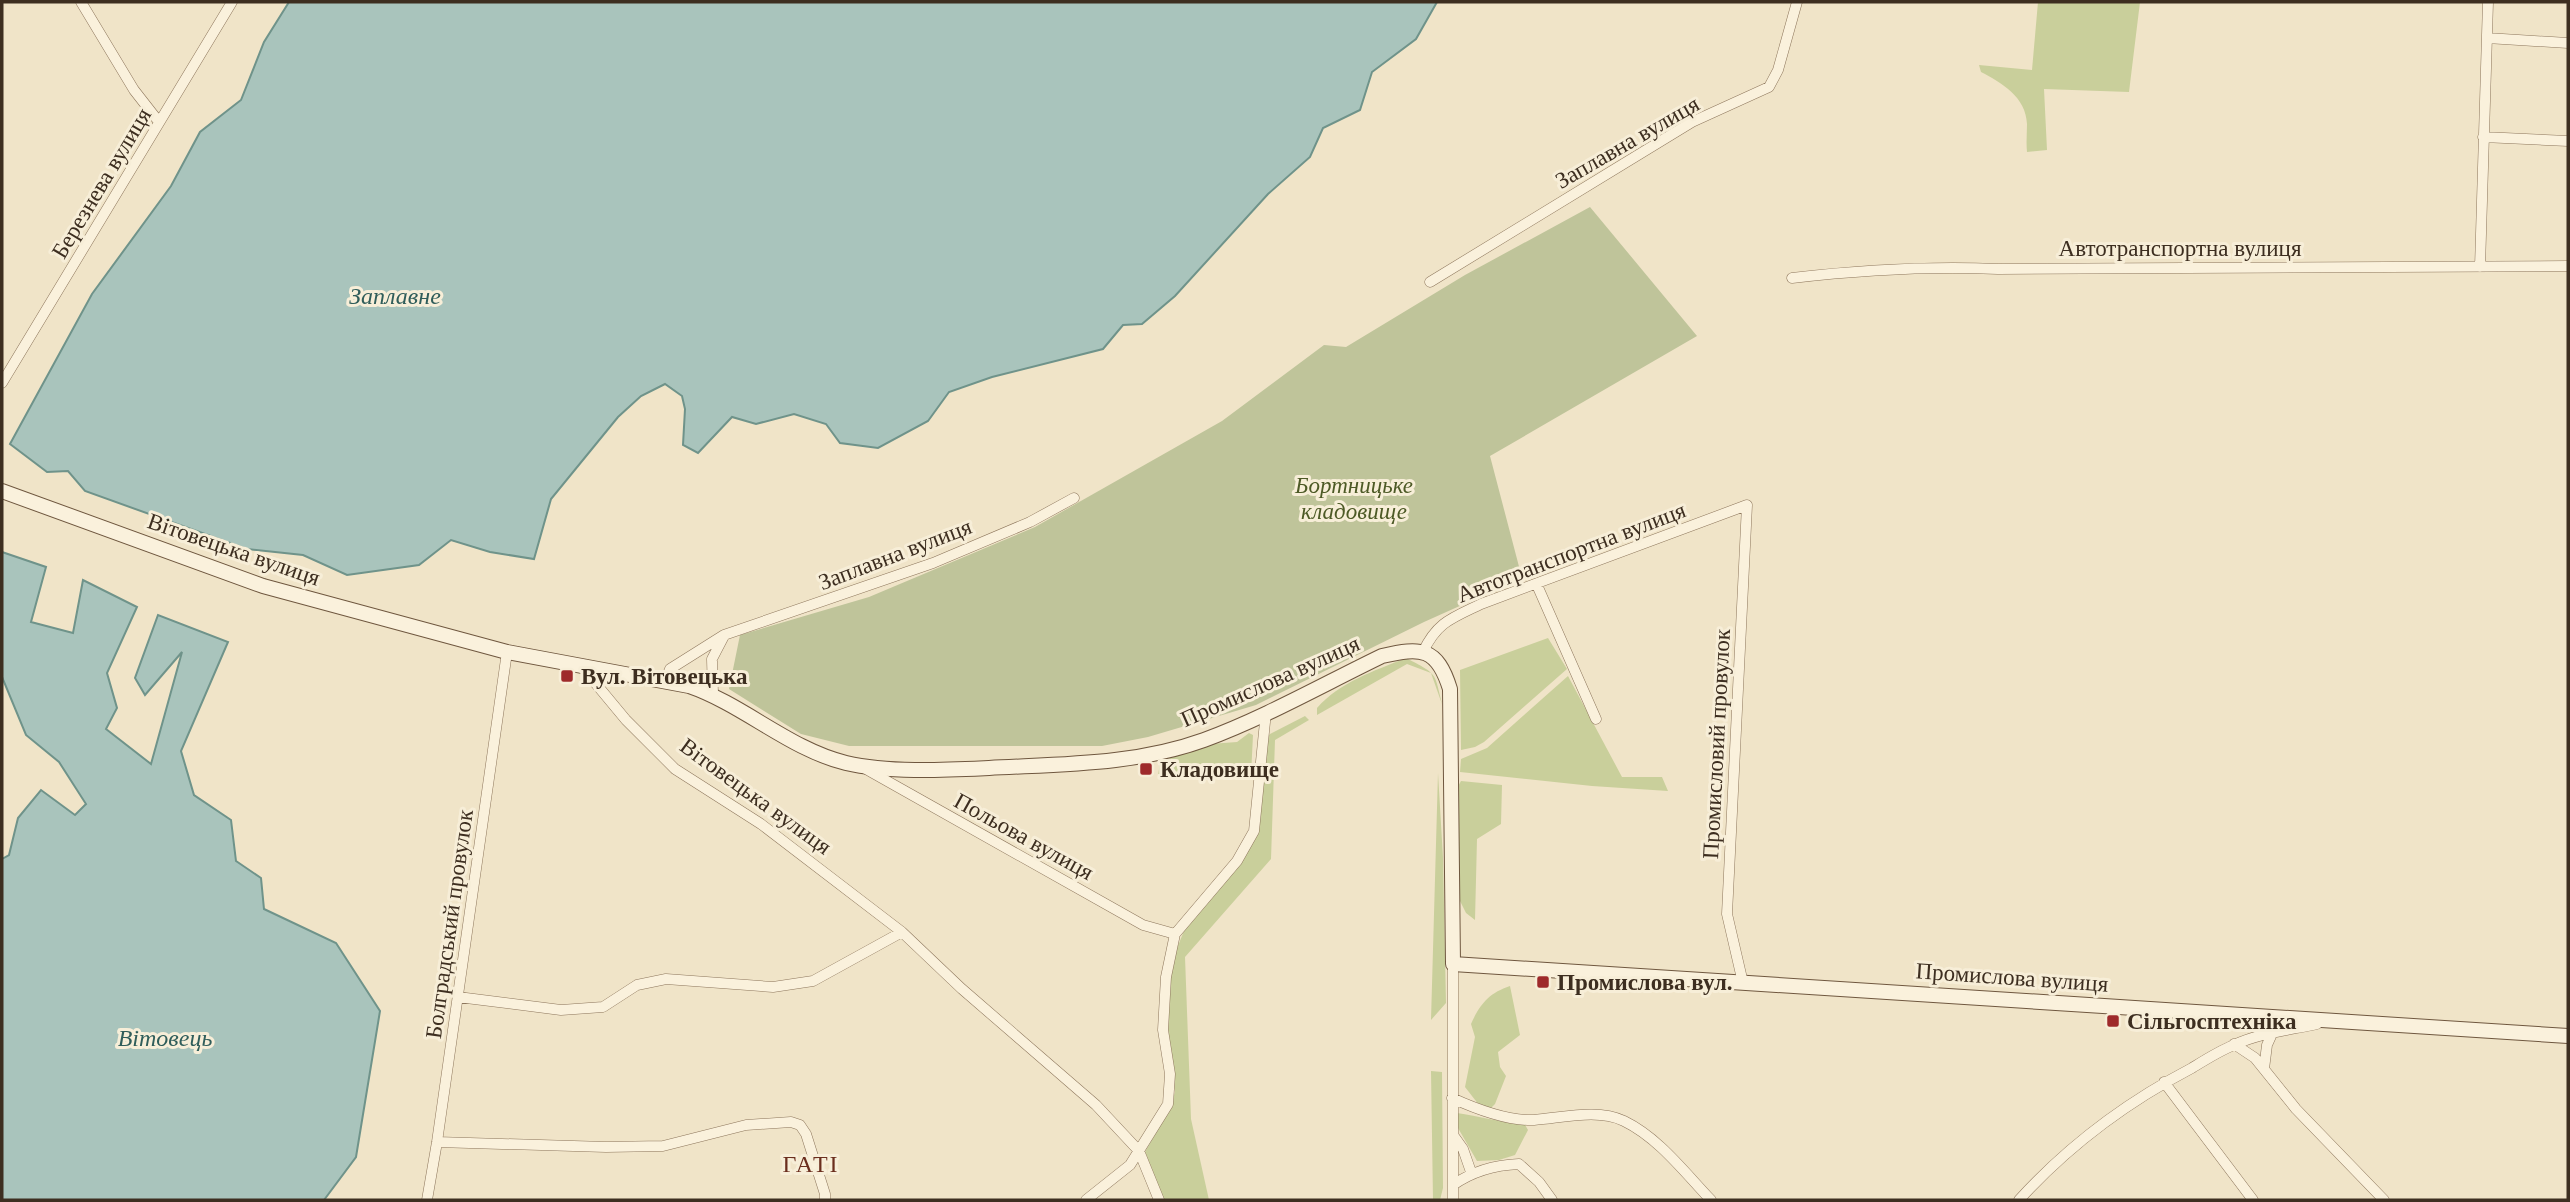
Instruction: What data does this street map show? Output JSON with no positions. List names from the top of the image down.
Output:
{
  "streets": {
    "street": [
      "Заплавна вулиця",
      "Березнева вулиця",
      "Автотранспортна вулиця",
      "Вітовецька вулиця",
      "Промислова вулиця",
      "Промисловий провулок",
      "Польова вулиця",
      "Болградський провулок"
    ]
  },
  "crossings": [
    ["Заплавна вулиця", "Промислова вулиця"],
    ["Автотранспортна вулиця", "Промислова вулиця"],
    ["Автотранспортна вулиця", "Промисловий провулок"],
    ["Вітовецька вулиця", "Промислова вулиця"],
    ["Вітовецька вулиця", "Болградський провулок"],
    ["Промислова вулиця", "Промисловий провулок"],
    ["Промислова вулиця", "Польова вулиця"]
  ],
  "districts": ["ГАТІ"],
  "water": ["Заплавне", "Вітовець"],
  "parks": ["Бортницьке кладовище"],
  "places": {
    "transit": [
      "Вул. Вітовецька",
      "Кладовище",
      "Промислова вул.",
      "Сільгосптехніка"
    ]
  }
}
